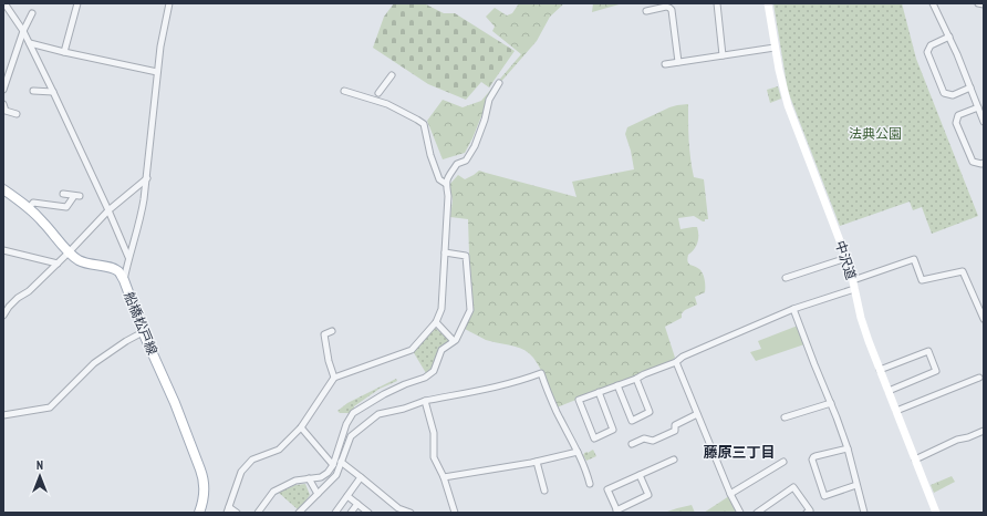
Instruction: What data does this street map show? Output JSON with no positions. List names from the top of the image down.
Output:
{
  "streets": {
    "main road": ["船橋松戸線"],
    "street": ["中沢道"]
  },
  "districts": ["藤原三丁目"],
  "parks": ["法典公園"],
  "north": "top"
}
